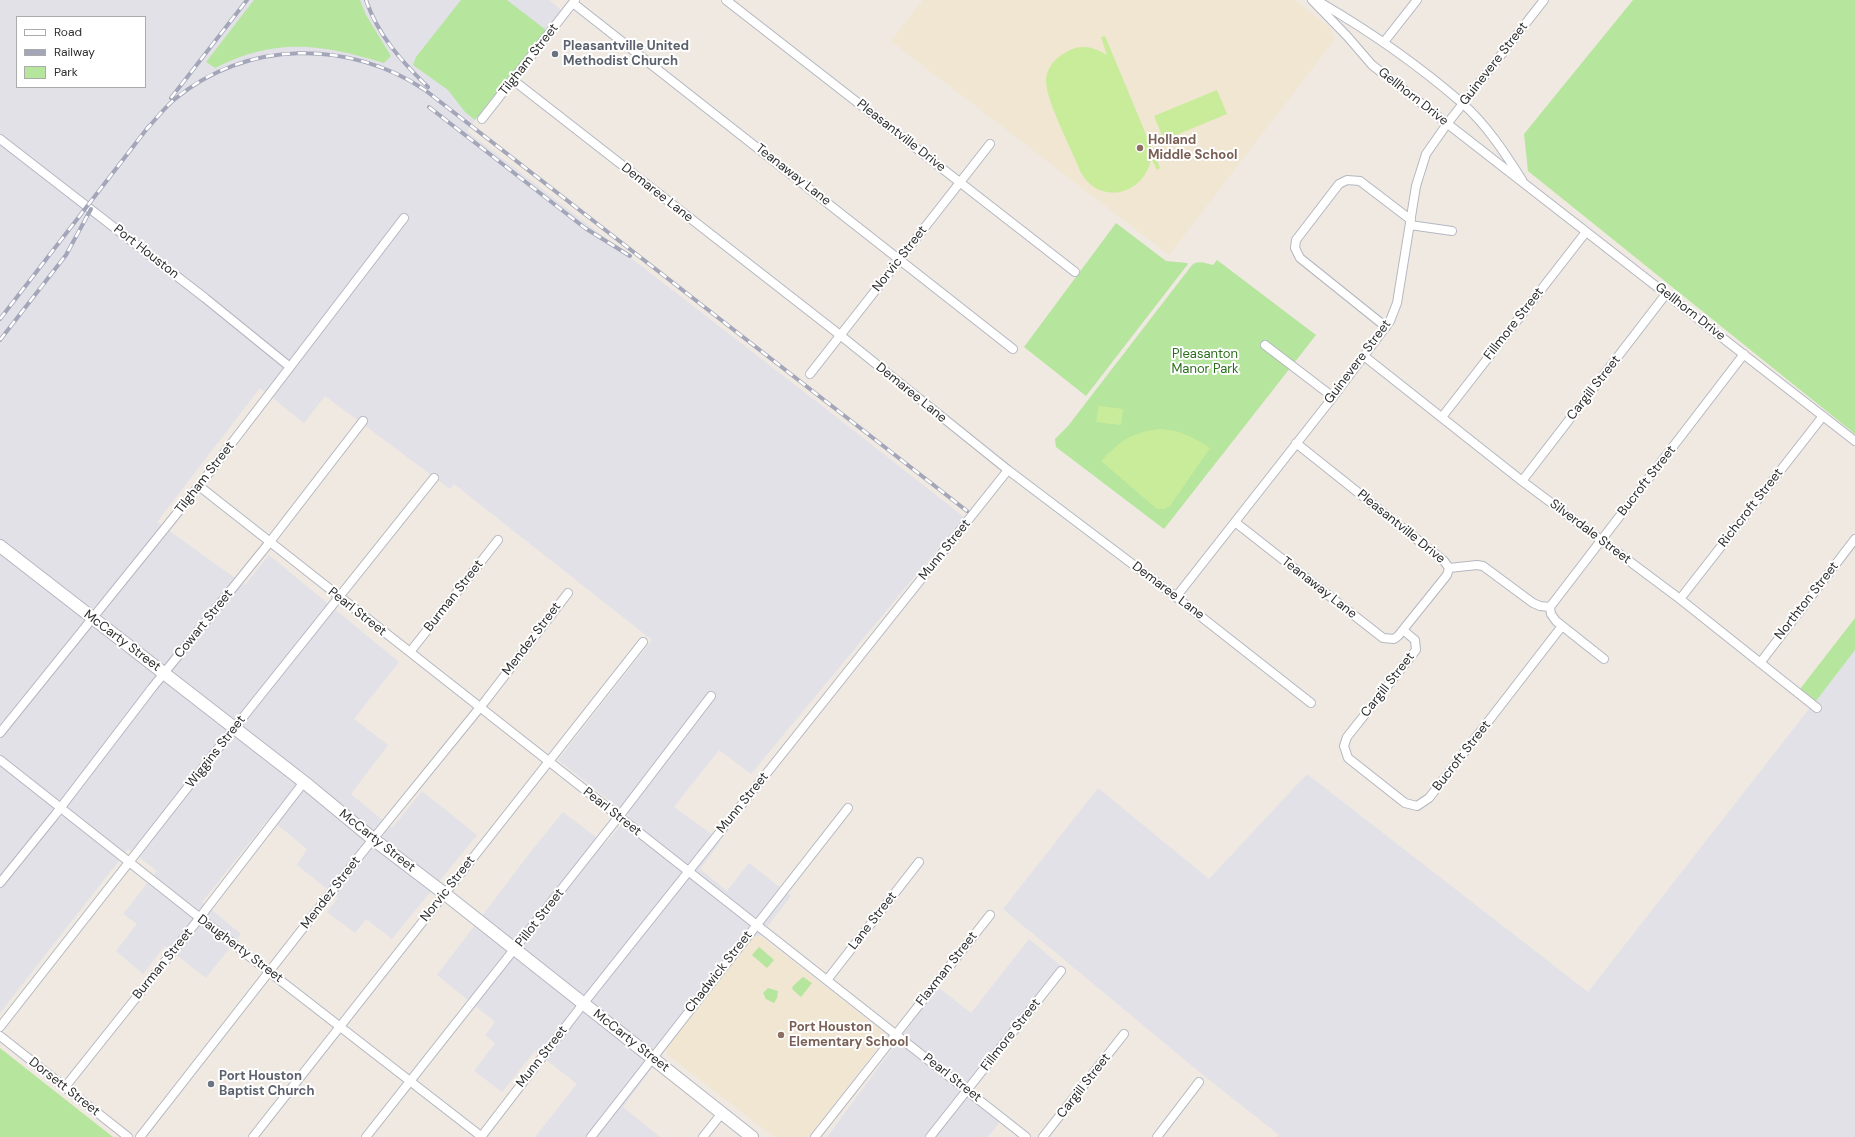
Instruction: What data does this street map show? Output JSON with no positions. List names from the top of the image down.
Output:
{
  "streets": {
    "main road": ["McCarty Street"],
    "street": [
      "Tilgham Street",
      "Guinevere Street",
      "Gellhorn Drive",
      "Pleasantville Drive",
      "Teanaway Lane",
      "Demaree Lane",
      "Port Houston",
      "Norvic Street",
      "Fillmore Street",
      "Cargill Street",
      "Bucroft Street",
      "Richcroft Street",
      "Silverdale Street",
      "Munn Street",
      "Burman Street",
      "Northton Street",
      "Pearl Street",
      "Cowart Street",
      "Mendez Street",
      "Wiggins Street",
      "Pillot Street",
      "Lane Street",
      "Daugherty Street",
      "Flaxman Street",
      "Chadwick Street",
      "Dorsett Street"
    ]
  },
  "crossings": [
    ["Tilgham Street", "Teanaway Lane"],
    ["Tilgham Street", "Demaree Lane"],
    ["Tilgham Street", "Port Houston"],
    ["Tilgham Street", "Pearl Street"],
    ["Tilgham Street", "McCarty Street"],
    ["Guinevere Street", "Gellhorn Drive"],
    ["Guinevere Street", "Pleasantville Drive"],
    ["Guinevere Street", "Teanaway Lane"],
    ["Guinevere Street", "Demaree Lane"],
    ["Guinevere Street", "Silverdale Street"],
    ["Gellhorn Drive", "Fillmore Street"],
    ["Gellhorn Drive", "Cargill Street"],
    ["Gellhorn Drive", "Bucroft Street"],
    ["Gellhorn Drive", "Richcroft Street"],
    ["Pleasantville Drive", "Norvic Street"],
    ["Pleasantville Drive", "Bucroft Street"],
    ["Teanaway Lane", "Norvic Street"],
    ["Teanaway Lane", "Cargill Street"],
    ["Demaree Lane", "Norvic Street"],
    ["Demaree Lane", "Munn Street"],
    ["Norvic Street", "Pearl Street"],
    ["Norvic Street", "McCarty Street"],
    ["Norvic Street", "Daugherty Street"],
    ["Fillmore Street", "Silverdale Street"],
    ["Fillmore Street", "Pearl Street"],
    ["Cargill Street", "Bucroft Street"],
    ["Cargill Street", "Silverdale Street"],
    ["Bucroft Street", "Silverdale Street"],
    ["Richcroft Street", "Silverdale Street"],
    ["Silverdale Street", "Northton Street"],
    ["Munn Street", "Pearl Street"],
    ["Munn Street", "McCarty Street"],
    ["Munn Street", "Daugherty Street"],
    ["Burman Street", "Pearl Street"],
    ["Burman Street", "McCarty Street"],
    ["Burman Street", "Daugherty Street"],
    ["Burman Street", "Dorsett Street"],
    ["Pearl Street", "Cowart Street"],
    ["Pearl Street", "Mendez Street"],
    ["Pearl Street", "Wiggins Street"],
    ["Pearl Street", "Pillot Street"],
    ["Pearl Street", "Lane Street"],
    ["Pearl Street", "Flaxman Street"],
    ["Pearl Street", "Chadwick Street"],
    ["Cowart Street", "McCarty Street"],
    ["Cowart Street", "Daugherty Street"],
    ["Mendez Street", "McCarty Street"],
    ["Mendez Street", "Daugherty Street"],
    ["McCarty Street", "Wiggins Street"],
    ["McCarty Street", "Pillot Street"],
    ["McCarty Street", "Chadwick Street"],
    ["Wiggins Street", "Daugherty Street"],
    ["Pillot Street", "Daugherty Street"]
  ],
  "parks": ["Pleasanton Manor Park"],
  "places": [
    "Pleasantville United Methodist Church",
    "Holland Middle School",
    "Port Houston Elementary School",
    "Port Houston Baptist Church"
  ],
  "legend": ["Road", "Railway", "Park"]
}
